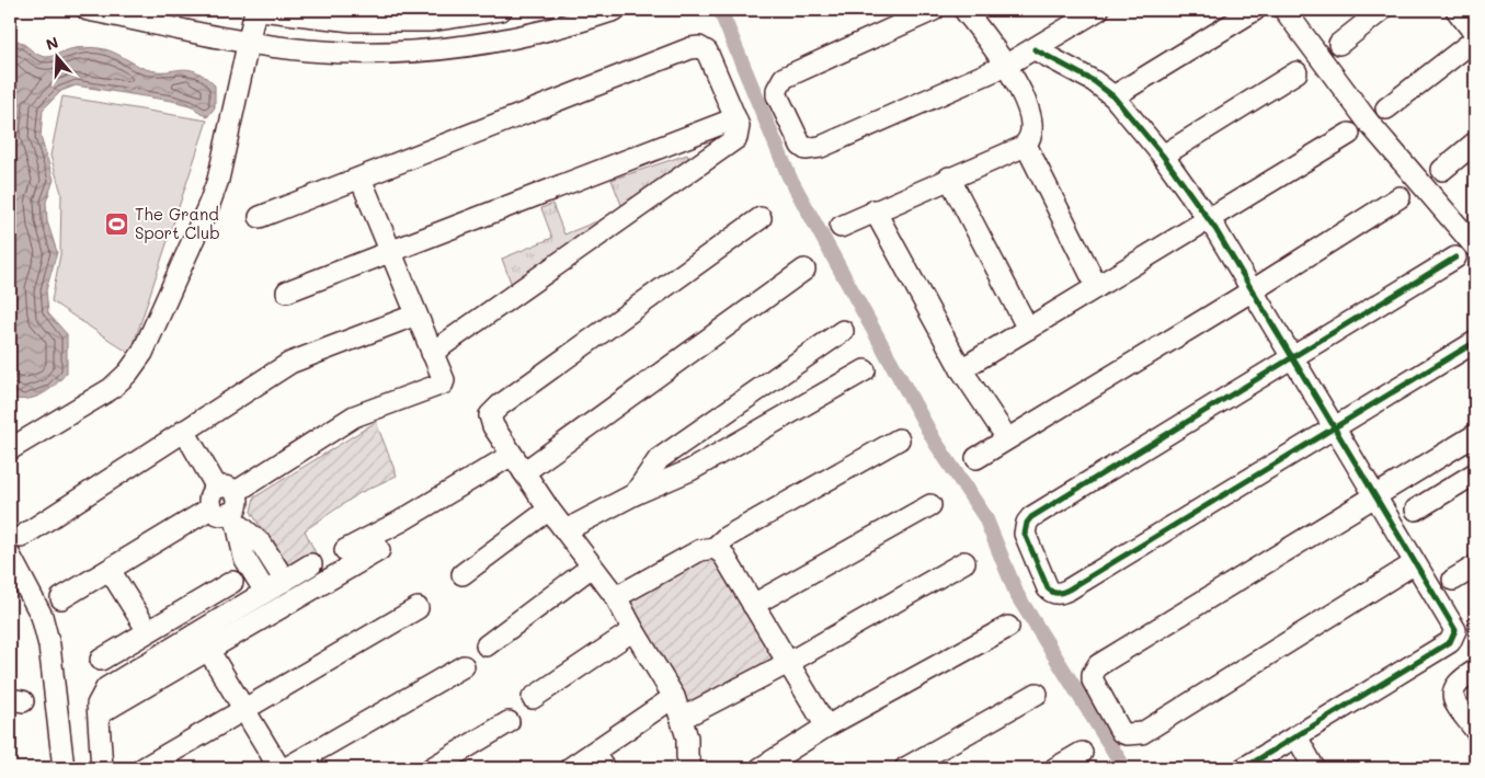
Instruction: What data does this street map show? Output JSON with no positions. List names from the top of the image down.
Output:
{
  "places": {
    "sports": ["The Grand Sport Club"]
  },
  "north": "top"
}
